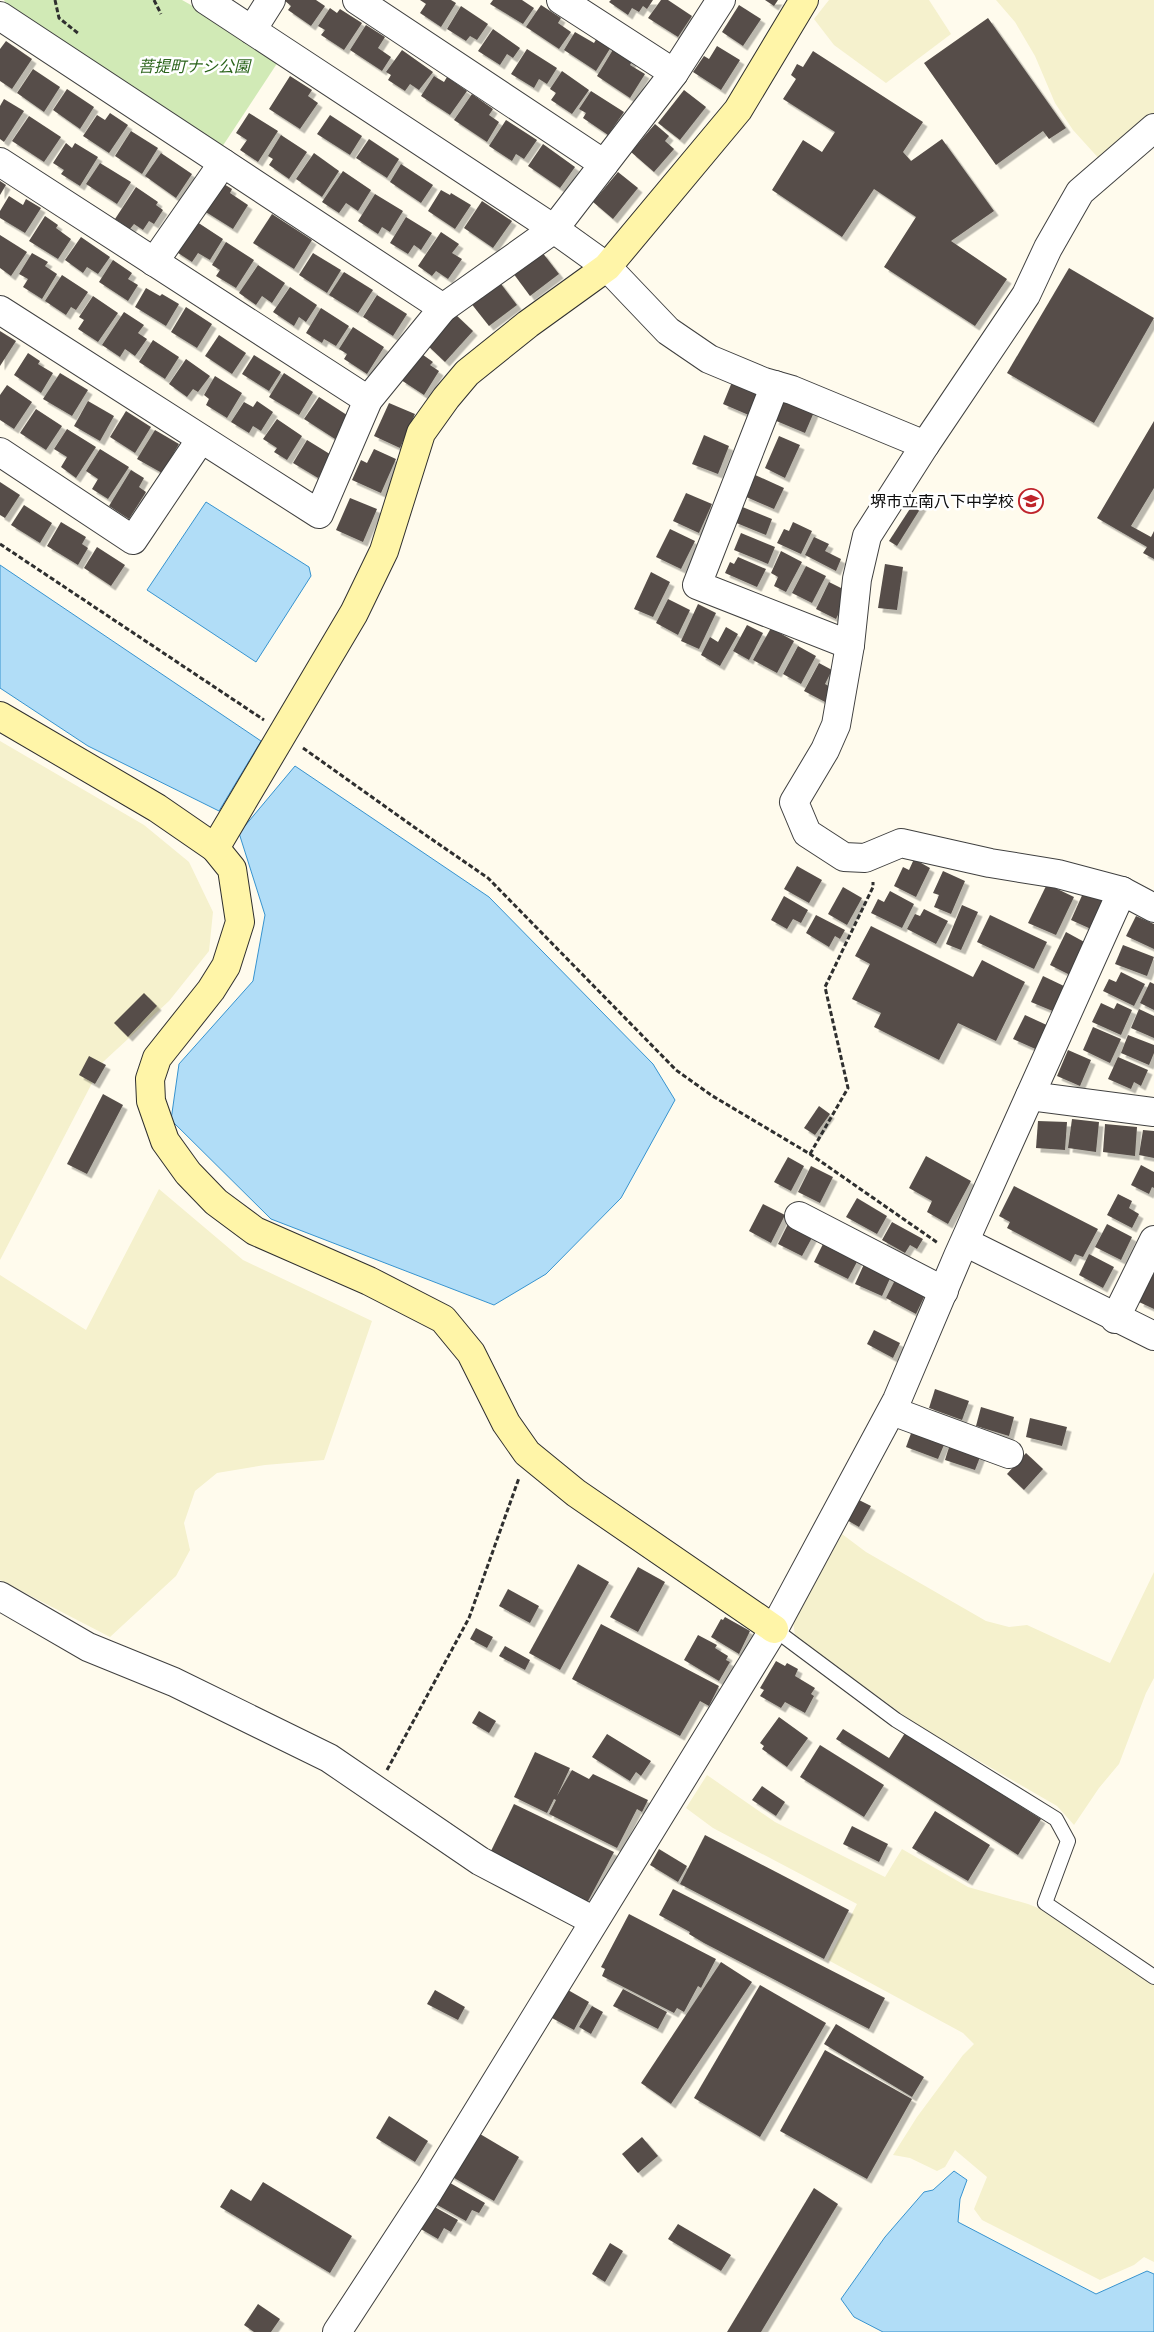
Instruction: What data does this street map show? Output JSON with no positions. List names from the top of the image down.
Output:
{
  "parks": ["菩提町ナシ公園"],
  "places": {
    "school or university": ["堺市立南八下中学校"]
  }
}
